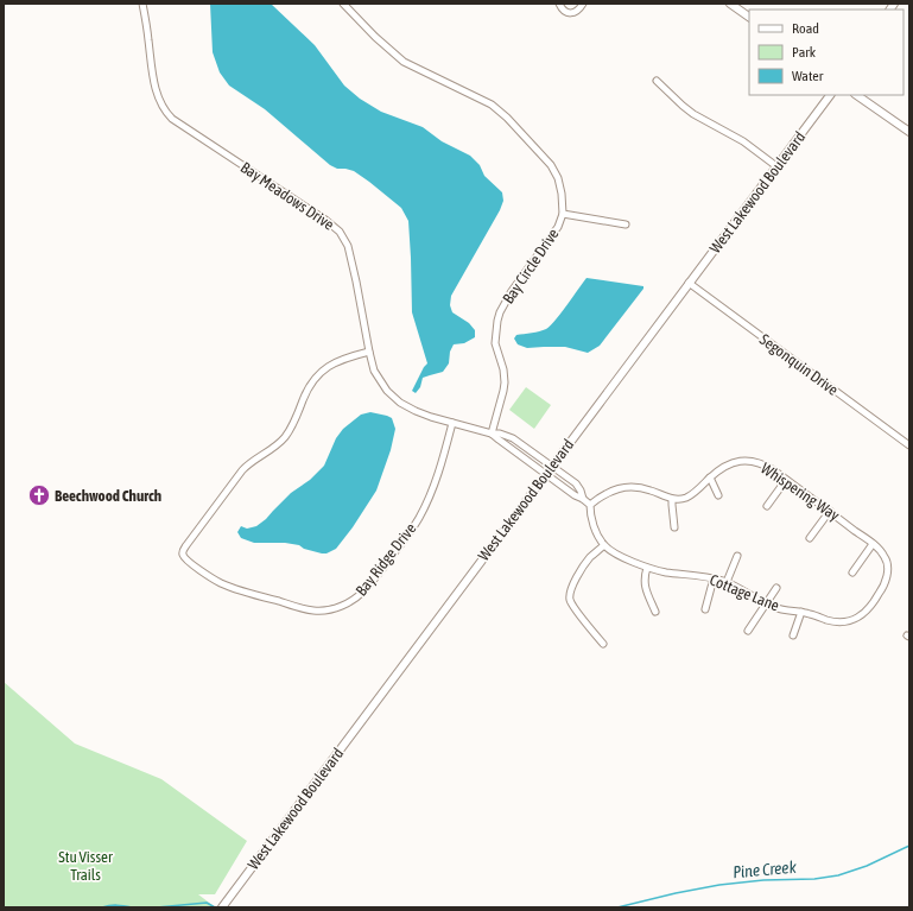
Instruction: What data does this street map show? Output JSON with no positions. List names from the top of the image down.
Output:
{
  "streets": {
    "street": [
      "West Lakewood Boulevard",
      "Bay Meadows Drive",
      "Bay Circle Drive",
      "Segonquin Drive",
      "Whispering Way",
      "Bay Ridge Drive",
      "Cottage Lane"
    ]
  },
  "crossings": [
    ["West Lakewood Boulevard", "Bay Meadows Drive"],
    ["West Lakewood Boulevard", "Segonquin Drive"],
    ["Bay Meadows Drive", "Bay Circle Drive"],
    ["Bay Meadows Drive", "Bay Ridge Drive"],
    ["Whispering Way", "Cottage Lane"]
  ],
  "water": ["Pine Creek"],
  "parks": ["Stu Visser Trails"],
  "places": {
    "church": ["Beechwood Church"]
  },
  "legend": ["Road", "Park", "Water"]
}
